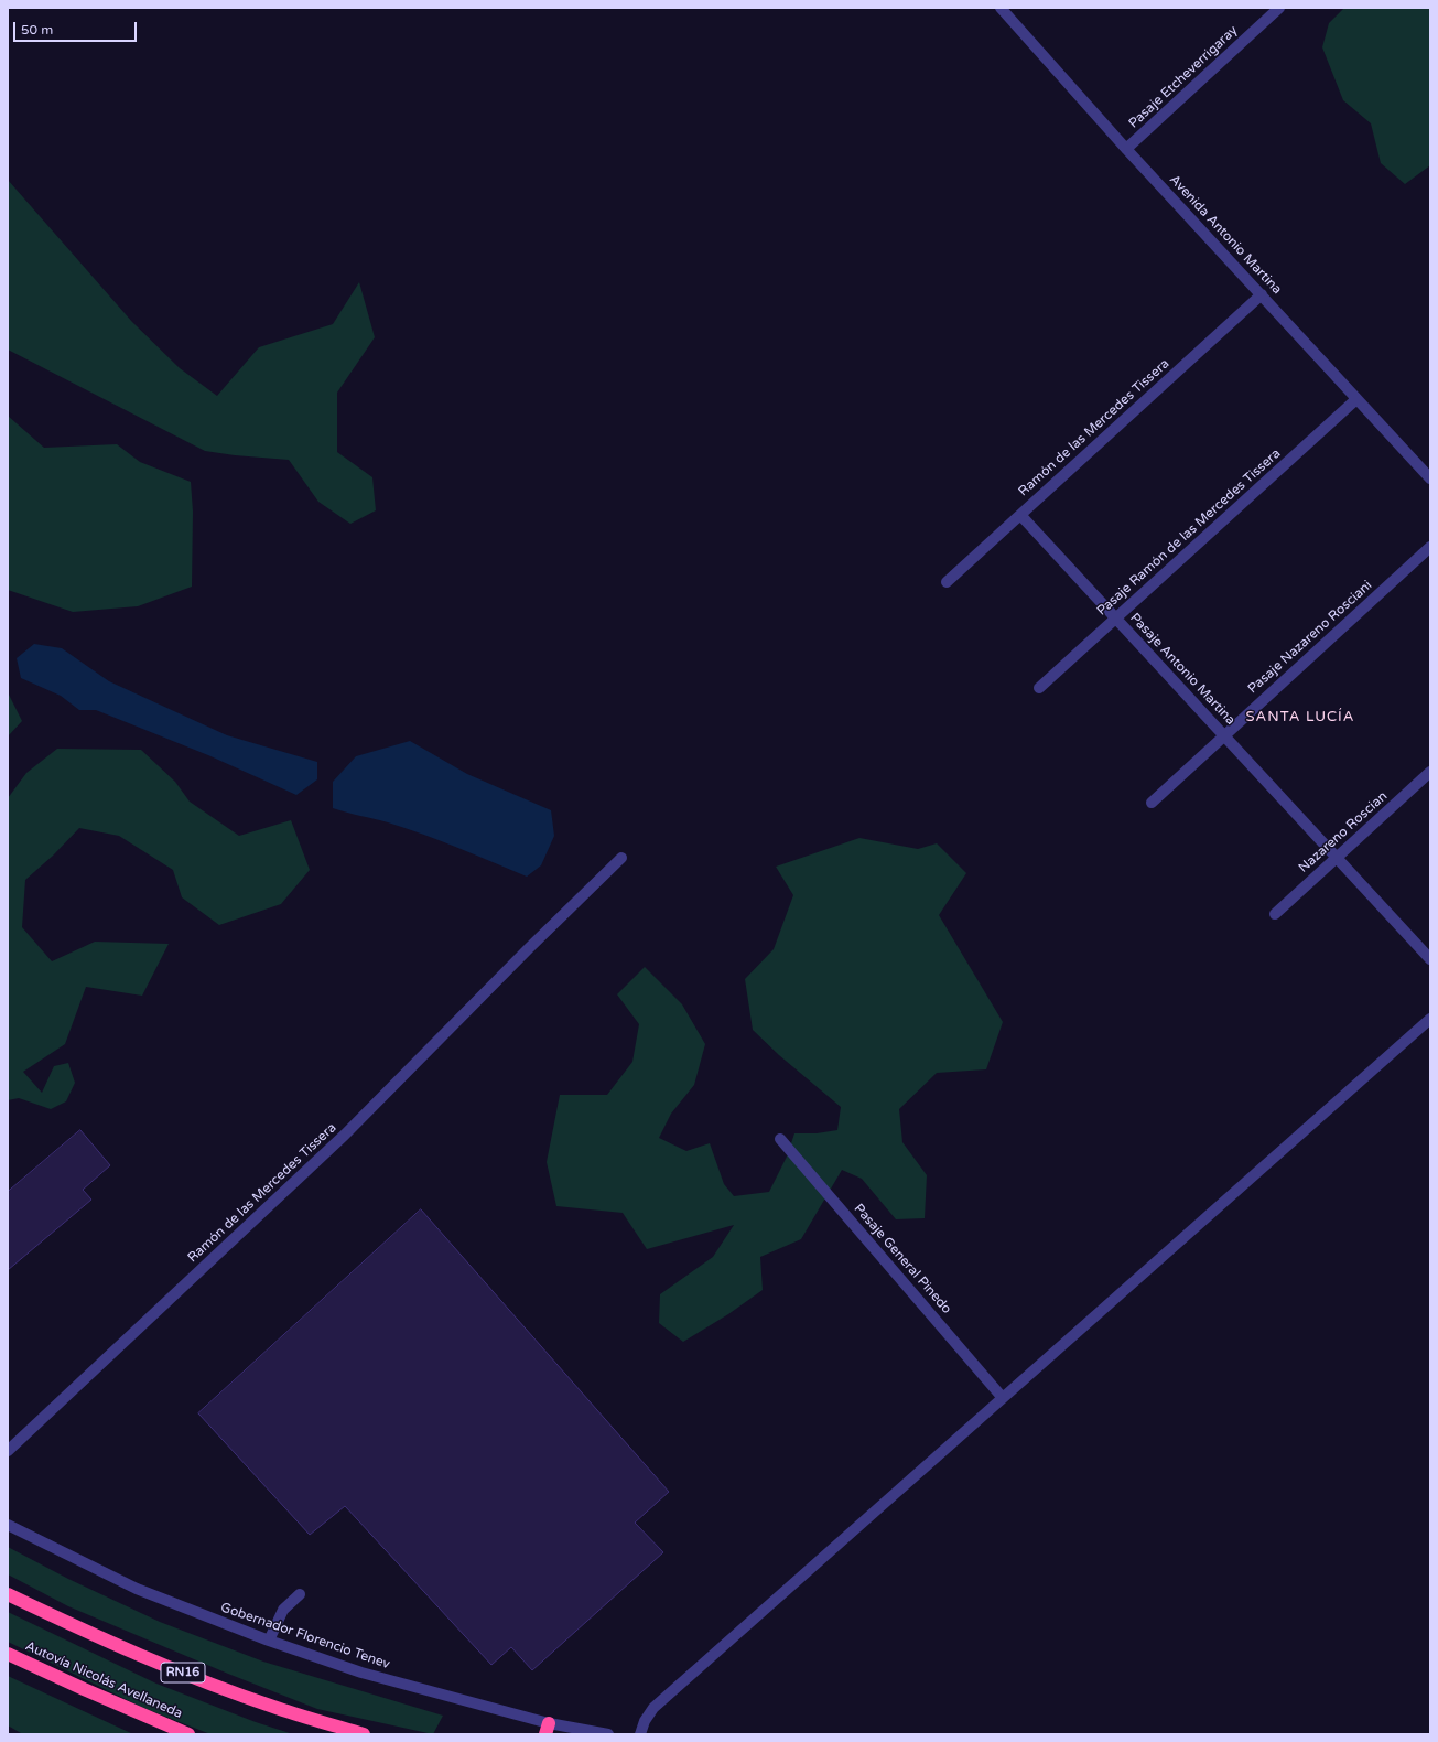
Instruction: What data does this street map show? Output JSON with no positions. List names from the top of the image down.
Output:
{
  "streets": {
    "highway": ["RN16", "Autovía Nicolás Avellaneda"],
    "street": [
      "Pasaje Etcheverrigaray",
      "Avenida Antonio Martina",
      "Ramón de las Mercedes Tissera",
      "Pasaje Ramón de las Mercedes Tissera",
      "Pasaje Nazareno Rosciani",
      "Pasaje Antonio Martina",
      "Nazareno Roscian",
      "Pasaje General Pinedo",
      "Gobernador Florencio Tenev"
    ]
  },
  "crossings": [
    ["Pasaje Etcheverrigaray", "Avenida Antonio Martina"],
    ["Avenida Antonio Martina", "Ramón de las Mercedes Tissera"],
    ["Avenida Antonio Martina", "Pasaje Ramón de las Mercedes Tissera"],
    ["Ramón de las Mercedes Tissera", "Pasaje Antonio Martina"],
    ["Pasaje Ramón de las Mercedes Tissera", "Pasaje Antonio Martina"],
    ["Pasaje Nazareno Rosciani", "Pasaje Antonio Martina"],
    ["Pasaje Antonio Martina", "Nazareno Roscian"]
  ],
  "districts": ["SANTA LUCÍA"],
  "scale_bar": "50 m"
}
